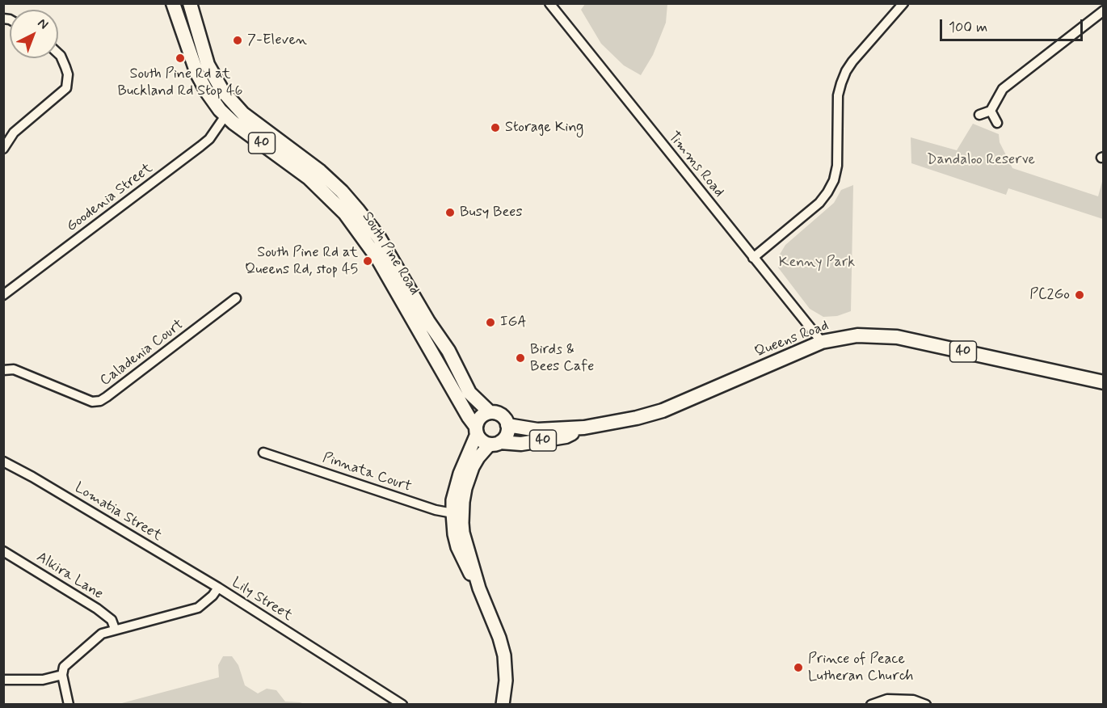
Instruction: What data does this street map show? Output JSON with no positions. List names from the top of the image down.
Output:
{
  "streets": {
    "main road": ["40", "South Pine Road", "Queens Road"],
    "street": [
      "Timms Road",
      "Goodenia Street",
      "Caladenia Court",
      "Pinnata Court",
      "Lomatia Street",
      "Alkira Lane",
      "Lily Street"
    ]
  },
  "crossings": [
    ["40", "South Pine Road"],
    ["40", "Queens Road"],
    ["Timms Road", "Queens Road"],
    ["Goodenia Street", "South Pine Road"],
    ["South Pine Road", "Queens Road"],
    ["Lomatia Street", "Lily Street"],
    ["Alkira Lane", "Lily Street"]
  ],
  "parks": ["Dandaloo Reserve", "Kenny Park"],
  "places": [
    "7-Eleven",
    "South Pine Rd at Buckland Rd Stop 46",
    "Storage King",
    "Busy Bees",
    "South Pine Rd at Queens Rd, stop 45",
    "PC2Go",
    "IGA",
    "Birds & Bees Cafe",
    "Prince of Peace Lutheran Church"
  ],
  "scale_bar": "100 m",
  "north": "top right"
}
